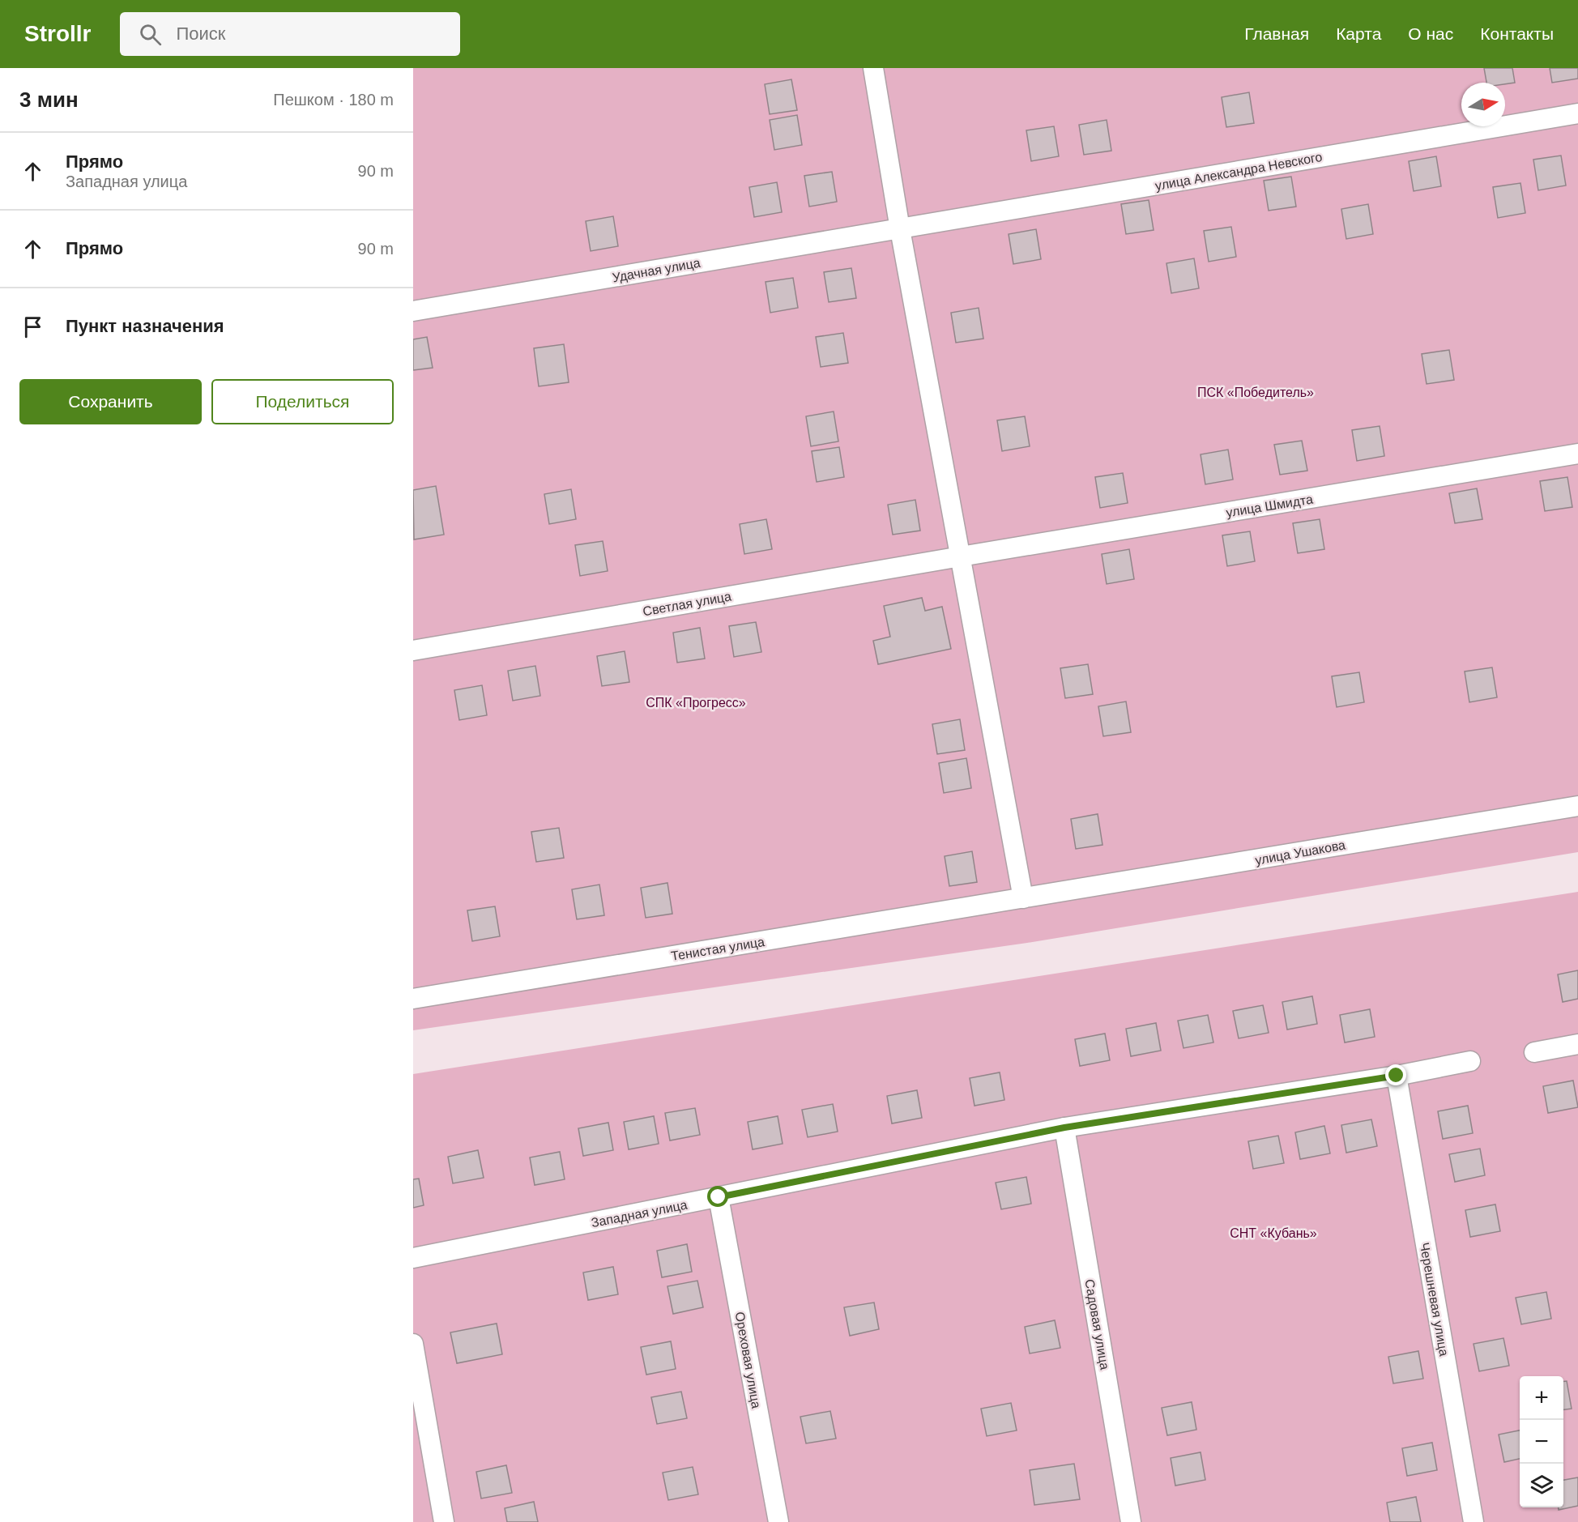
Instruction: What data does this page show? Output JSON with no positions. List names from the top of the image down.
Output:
{
  "streets": {
    "street": [
      "улица Александра Невского",
      "Удачная улица",
      "улица Шмидта",
      "Светлая улица",
      "улица Ушакова",
      "Тенистая улица",
      "Западная улица",
      "Черешневая улица",
      "Садовая улица",
      "Ореховая улица"
    ]
  },
  "crossings": [
    ["улица Александра Невского", "Удачная улица"],
    ["улица Шмидта", "Светлая улица"],
    ["улица Ушакова", "Тенистая улица"],
    ["Западная улица", "Черешневая улица"],
    ["Западная улица", "Садовая улица"],
    ["Западная улица", "Ореховая улица"]
  ],
  "parks": ["ПСК «Победитель»", "СПК «Прогресс»", "СНТ «Кубань»"],
  "north": "right",
  "page": {
    "header": "Strollr",
    "search": "Поиск",
    "nav": [
      "Главная",
      "Карта",
      "О нас",
      "Контакты"
    ],
    "heading": ["3 мин", "Пешком · 180 m"],
    "list": [
      ["Прямо", "Западная улица", "90 m"],
      ["Прямо", "90 m"],
      "Пункт назначения"
    ],
    "buttons": ["Сохранить", "Поделиться"],
    "map_buttons": ["+", "−"]
  }
}
